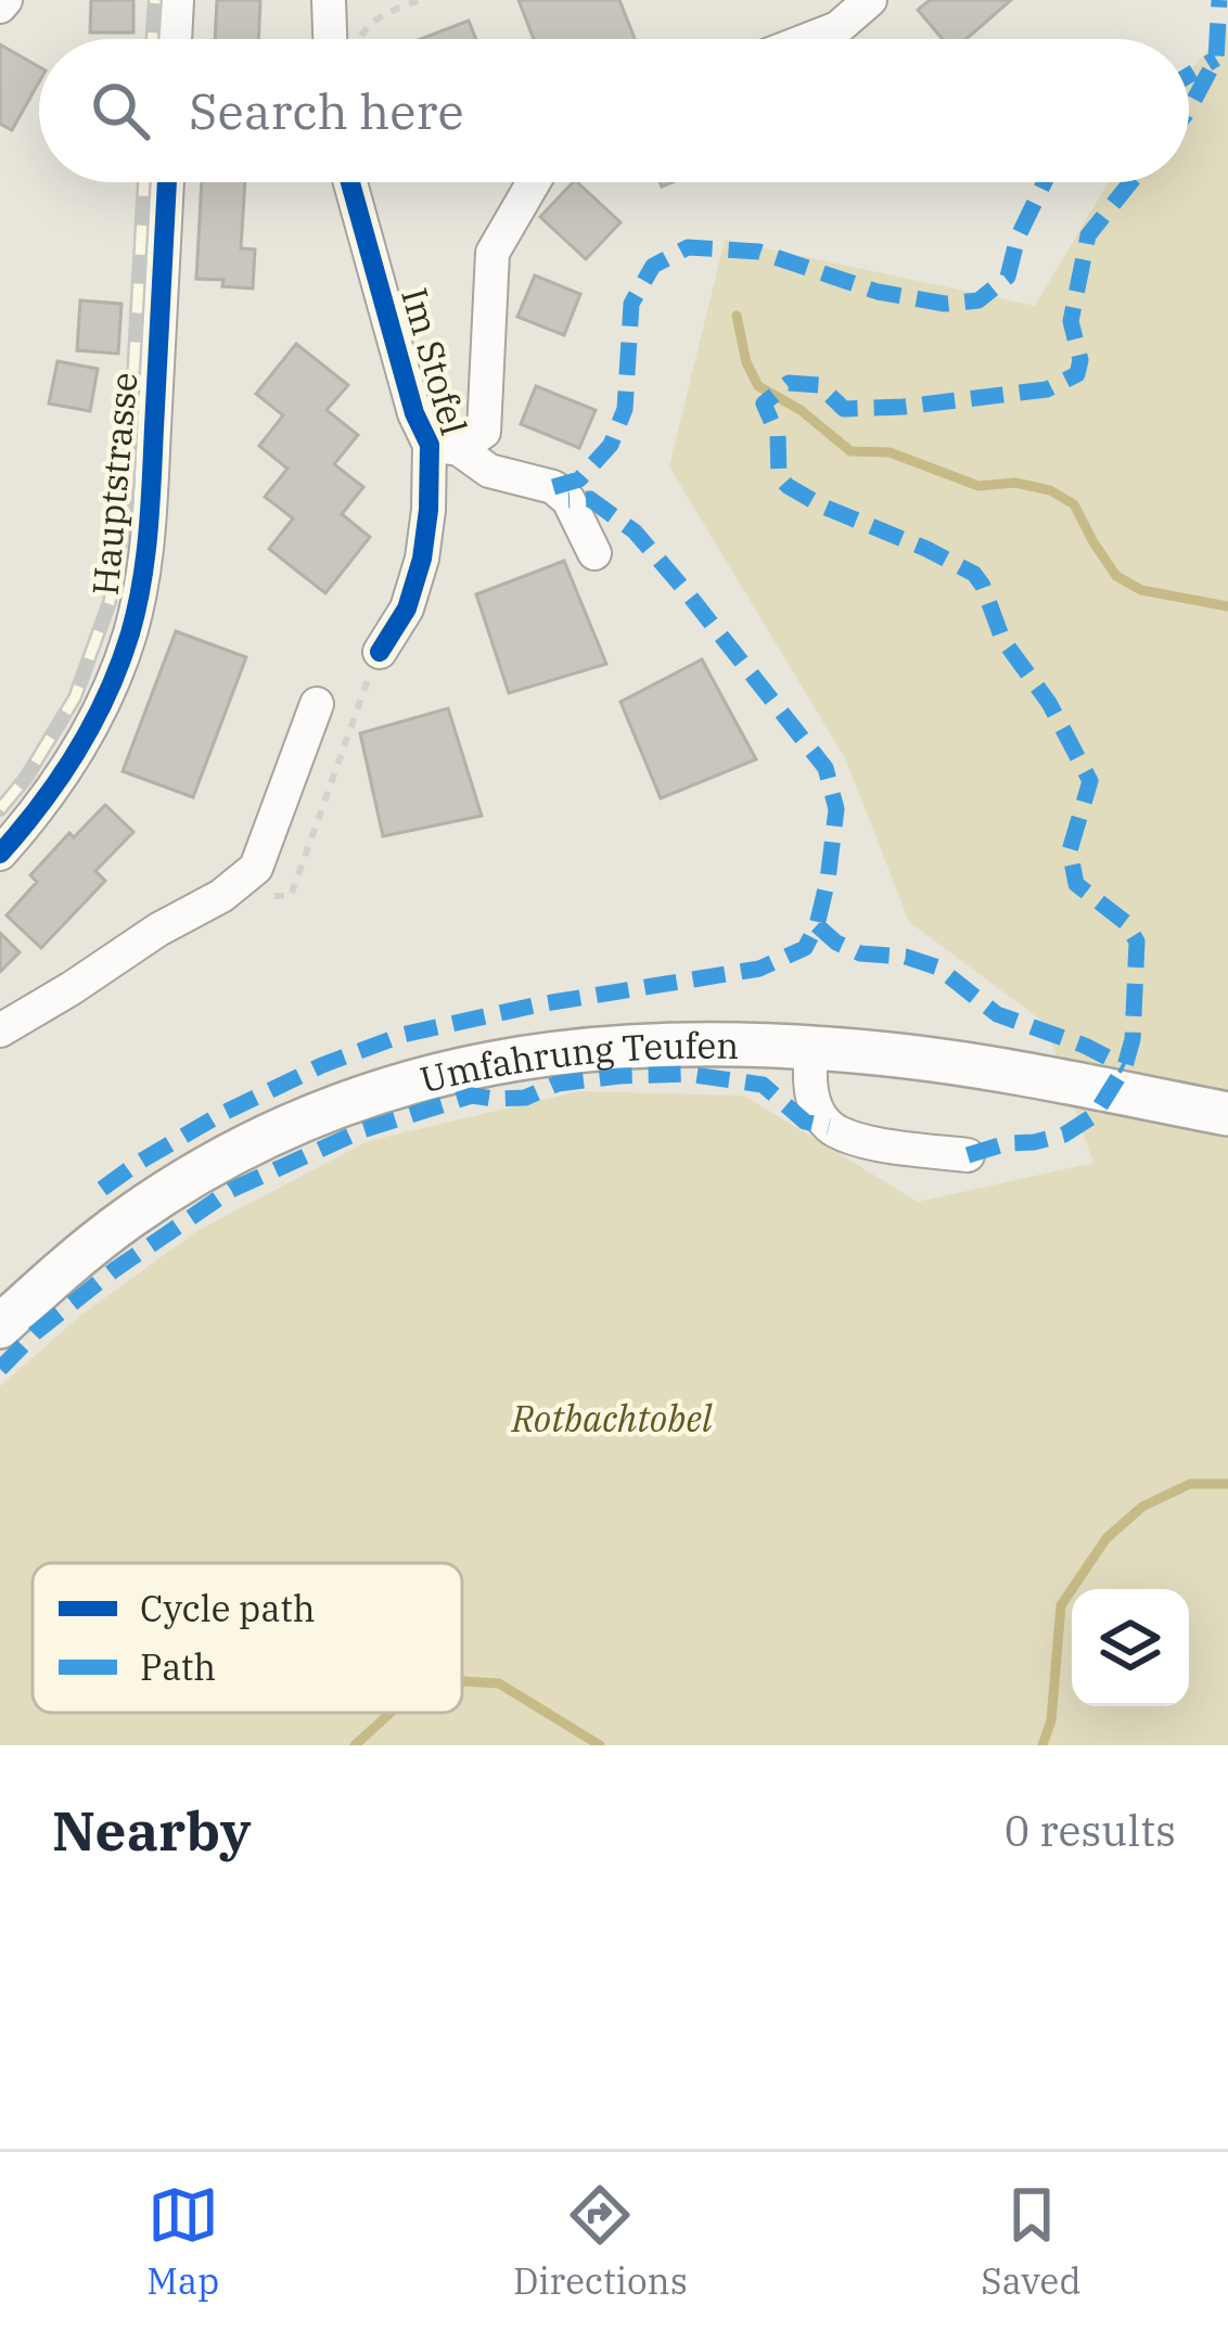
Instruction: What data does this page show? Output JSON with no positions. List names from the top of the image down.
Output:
{
  "streets": {
    "main road": ["Umfahrung Teufen"],
    "street": ["Im Stofel", "Hauptstrasse"]
  },
  "parks": ["Rotbachtobel"],
  "legend": ["Cycle path", "Path"],
  "page": {
    "search": "Search here",
    "heading": ["Nearby", "0 results"],
    "nav": ["Map", "Directions", "Saved"]
  }
}
